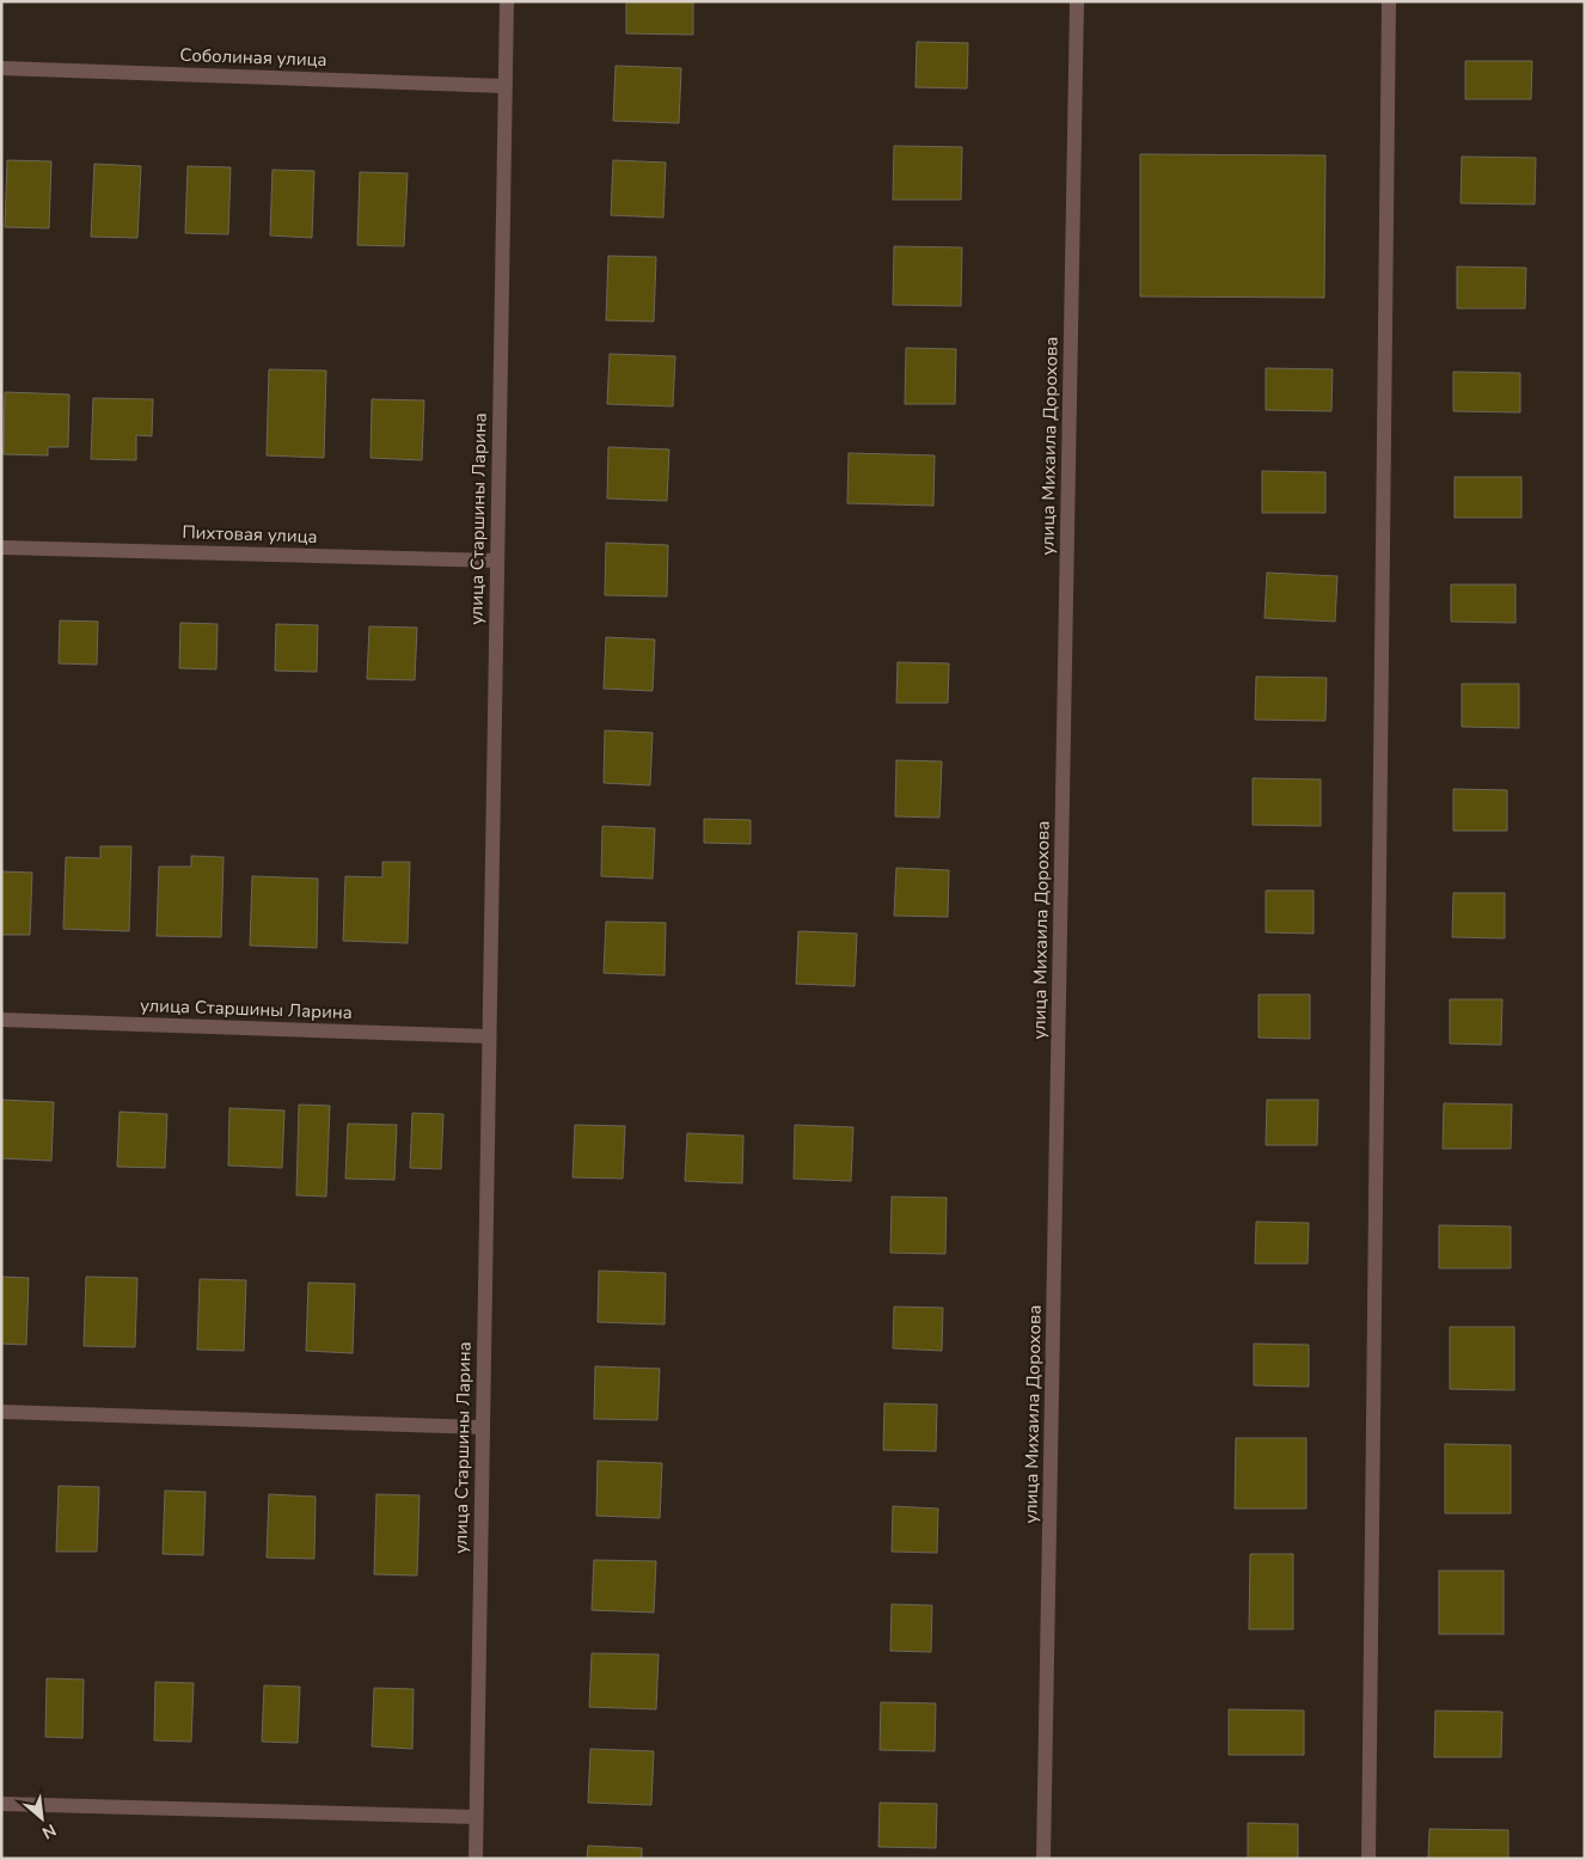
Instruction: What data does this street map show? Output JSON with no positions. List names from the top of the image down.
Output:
{
  "streets": {
    "street": [
      "Соболиная улица",
      "улица Михаила Дорохова",
      "улица Старшины Ларина",
      "Пихтовая улица"
    ]
  },
  "crossings": [
    ["Соболиная улица", "улица Старшины Ларина"],
    ["улица Старшины Ларина", "Пихтовая улица"]
  ],
  "north": "bottom right"
}
